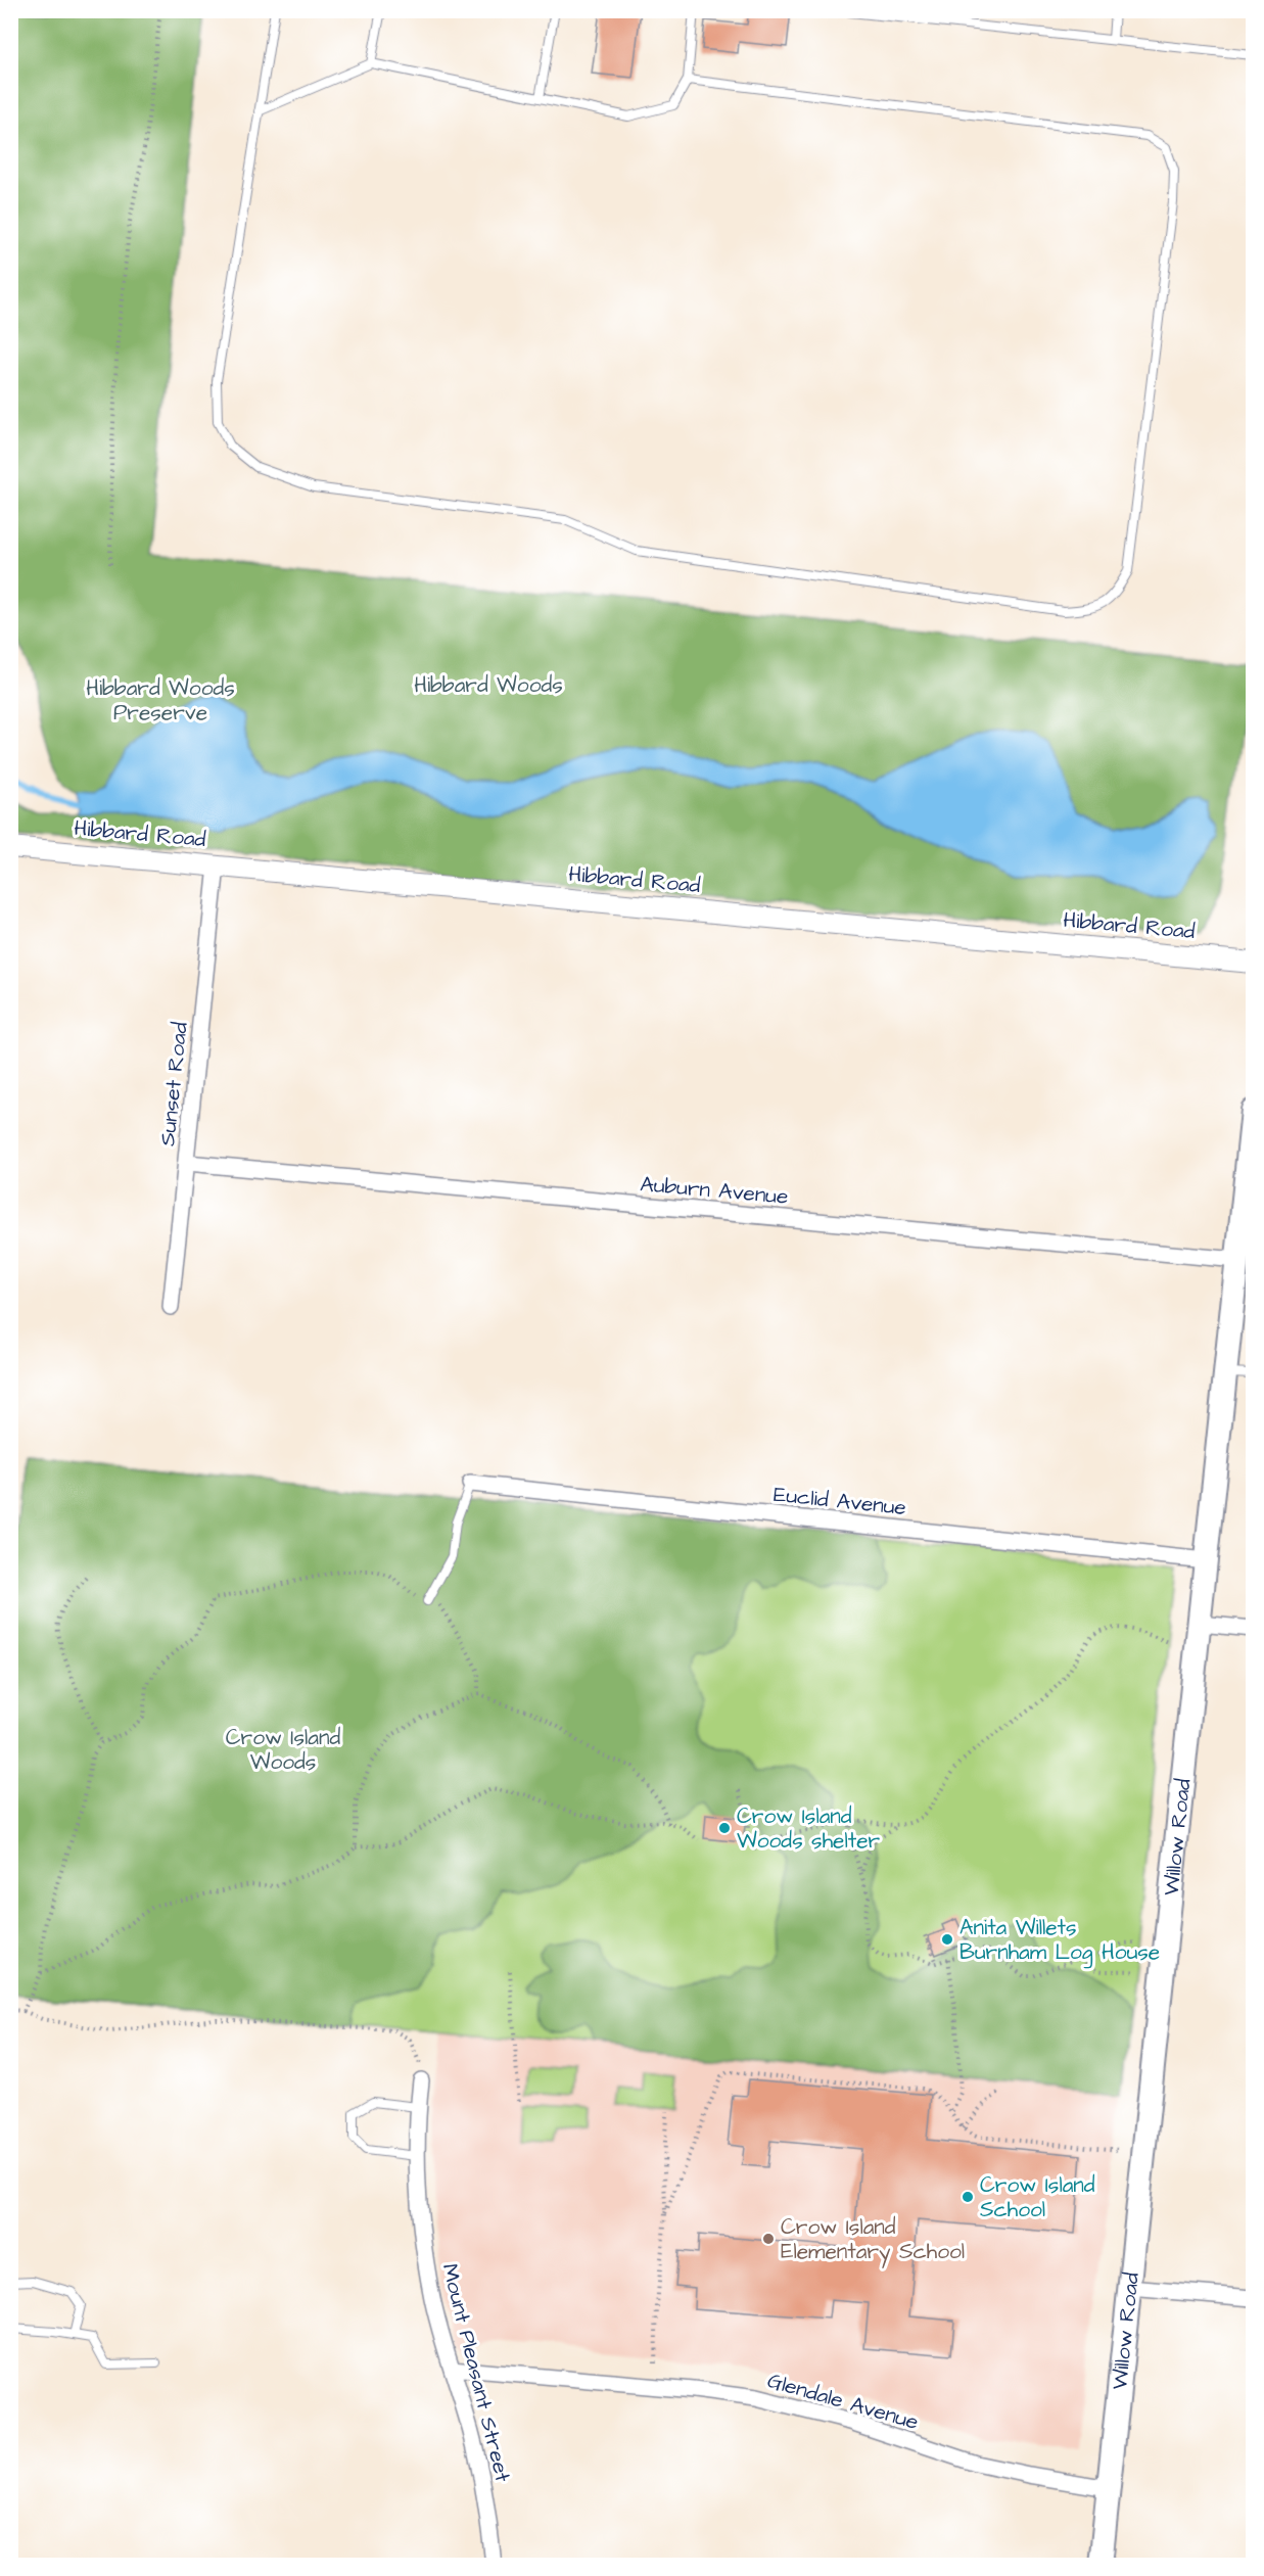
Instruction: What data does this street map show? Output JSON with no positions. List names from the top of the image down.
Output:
{
  "streets": {
    "main road": ["Willow Road"],
    "street": [
      "Hibbard Road",
      "Sunset Road",
      "Auburn Avenue",
      "Euclid Avenue",
      "Mount Pleasant Street",
      "Glendale Avenue"
    ]
  },
  "crossings": [
    ["Hibbard Road", "Sunset Road"],
    ["Sunset Road", "Auburn Avenue"],
    ["Auburn Avenue", "Willow Road"],
    ["Euclid Avenue", "Willow Road"],
    ["Willow Road", "Glendale Avenue"],
    ["Mount Pleasant Street", "Glendale Avenue"]
  ],
  "parks": ["Hibbard Woods", "Hibbard Woods Preserve", "Crow Island Woods"],
  "places": [
    "Crow Island Woods shelter",
    "Anita Willets Burnham Log House",
    "Crow Island School",
    "Crow Island Elementary School"
  ]
}
